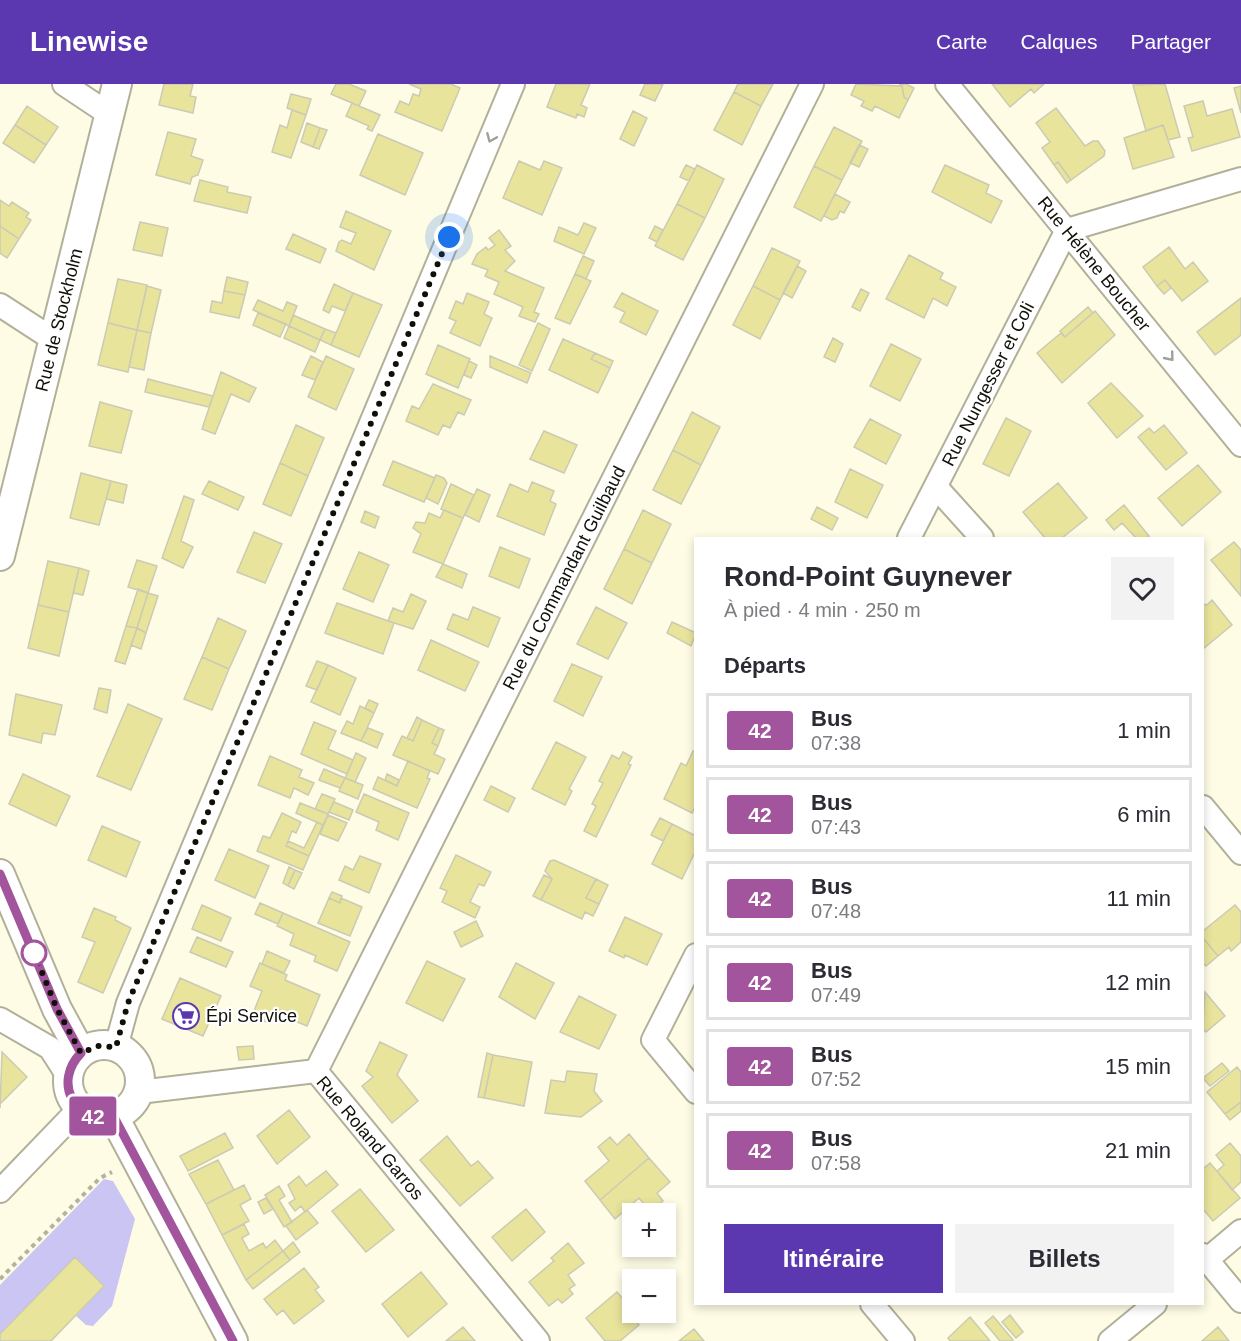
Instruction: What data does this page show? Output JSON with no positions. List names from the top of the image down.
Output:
{
  "streets": {
    "street": [
      "Rue Hélène Boucher",
      "Rue de Stockholm",
      "Rue Nungesser et Coli",
      "Rue du Commandant Guilbaud",
      "Rue Roland Garros"
    ]
  },
  "crossings": [
    ["Rue Hélène Boucher", "Rue Nungesser et Coli"],
    ["Rue du Commandant Guilbaud", "Rue Roland Garros"]
  ],
  "one_way": ["Rue Hélène Boucher"],
  "places": {
    "supermarket": ["Épi Service"]
  },
  "lines": ["bus line 42"],
  "page": {
    "header": "Linewise",
    "nav": ["Carte", "Calques", "Partager"],
    "on_map": "42",
    "heading": [
      ["Rond-Point Guynever", "À pied · 4 min · 250 m"],
      "Départs"
    ],
    "list": [
      {
        "mark": "42",
        "name": "Bus",
        "note": "07:38",
        "value": "1 min"
      },
      {
        "mark": "42",
        "name": "Bus",
        "note": "07:43",
        "value": "6 min"
      },
      {
        "mark": "42",
        "name": "Bus",
        "note": "07:48",
        "value": "11 min"
      },
      {
        "mark": "42",
        "name": "Bus",
        "note": "07:49",
        "value": "12 min"
      },
      {
        "mark": "42",
        "name": "Bus",
        "note": "07:52",
        "value": "15 min"
      },
      {
        "mark": "42",
        "name": "Bus",
        "note": "07:58",
        "value": "21 min"
      }
    ],
    "map_buttons": ["+", "−"],
    "buttons": ["Itinéraire", "Billets"]
  }
}
